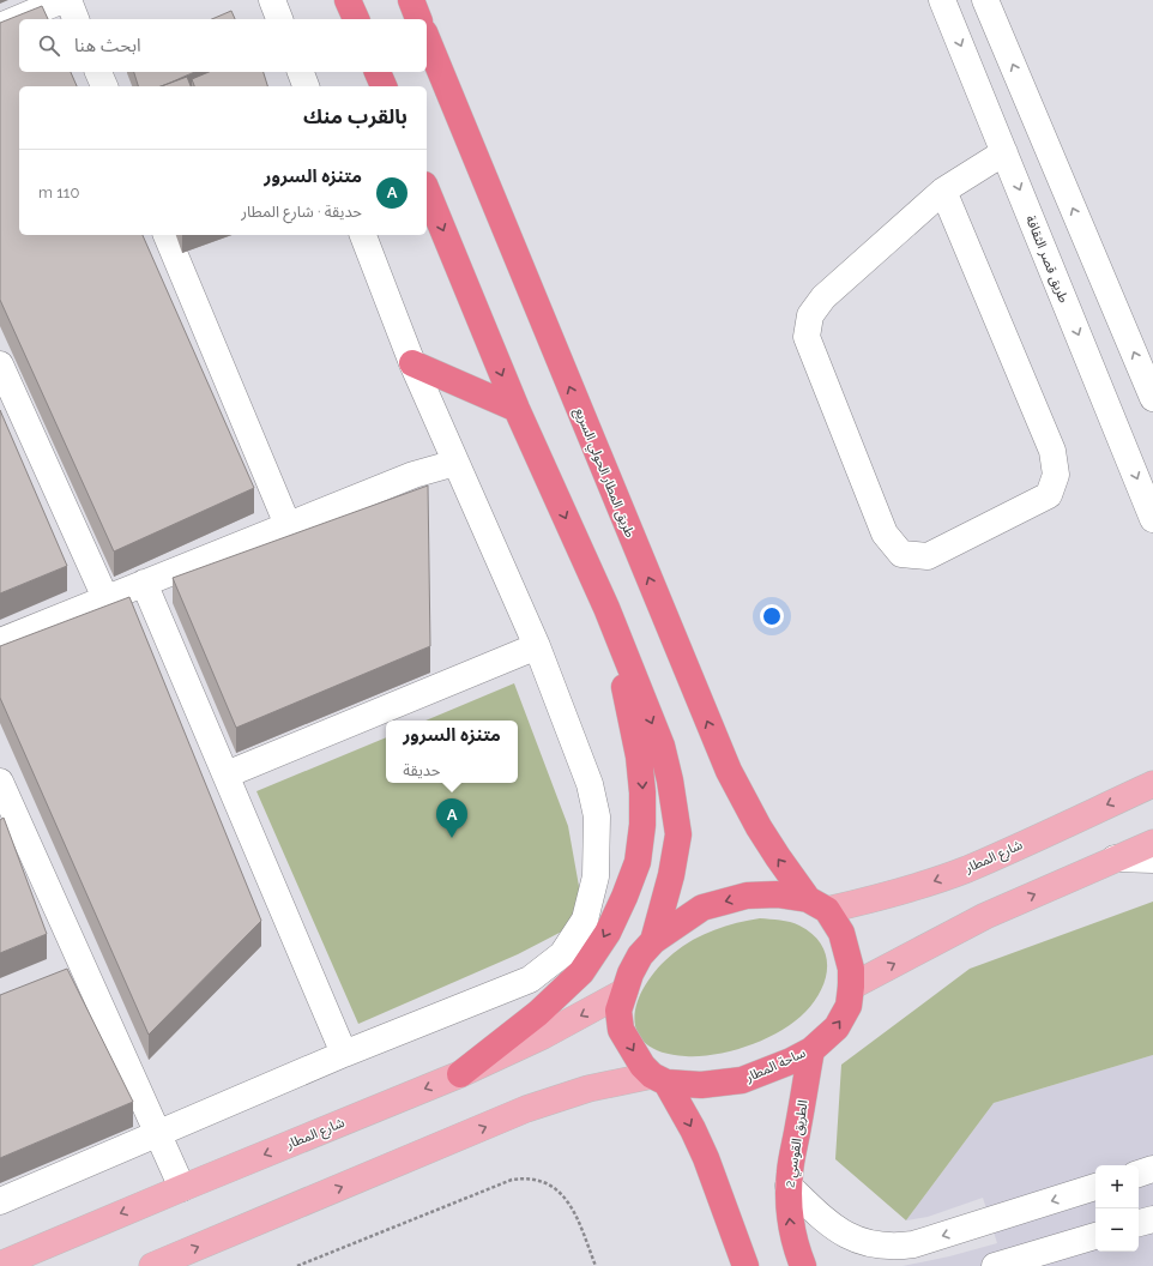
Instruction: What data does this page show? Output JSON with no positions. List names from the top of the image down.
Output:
{
  "streets": {
    "highway": ["طريق المطار الحولي السريع", "ساحة المطار", "الطريق القوسي 2"],
    "main road": ["شارع المطار"],
    "street": ["طريق قصر الثقافة"]
  },
  "crossings": [
    ["طريق المطار الحولي السريع", "شارع المطار"],
    ["طريق المطار الحولي السريع", "ساحة المطار"],
    ["شارع المطار", "ساحة المطار"],
    ["ساحة المطار", "الطريق القوسي 2"]
  ],
  "page": {
    "search": "ابحث هنا",
    "heading": "بالقرب منك",
    "list": [
      {
        "mark": "A",
        "name": "متنزه السرور",
        "note": "حديقة · شارع المطار",
        "value": "110 m"
      }
    ],
    "popup": ["متنزه السرور", "حديقة"],
    "pins": "A",
    "map_buttons": ["+", "−"]
  }
}
